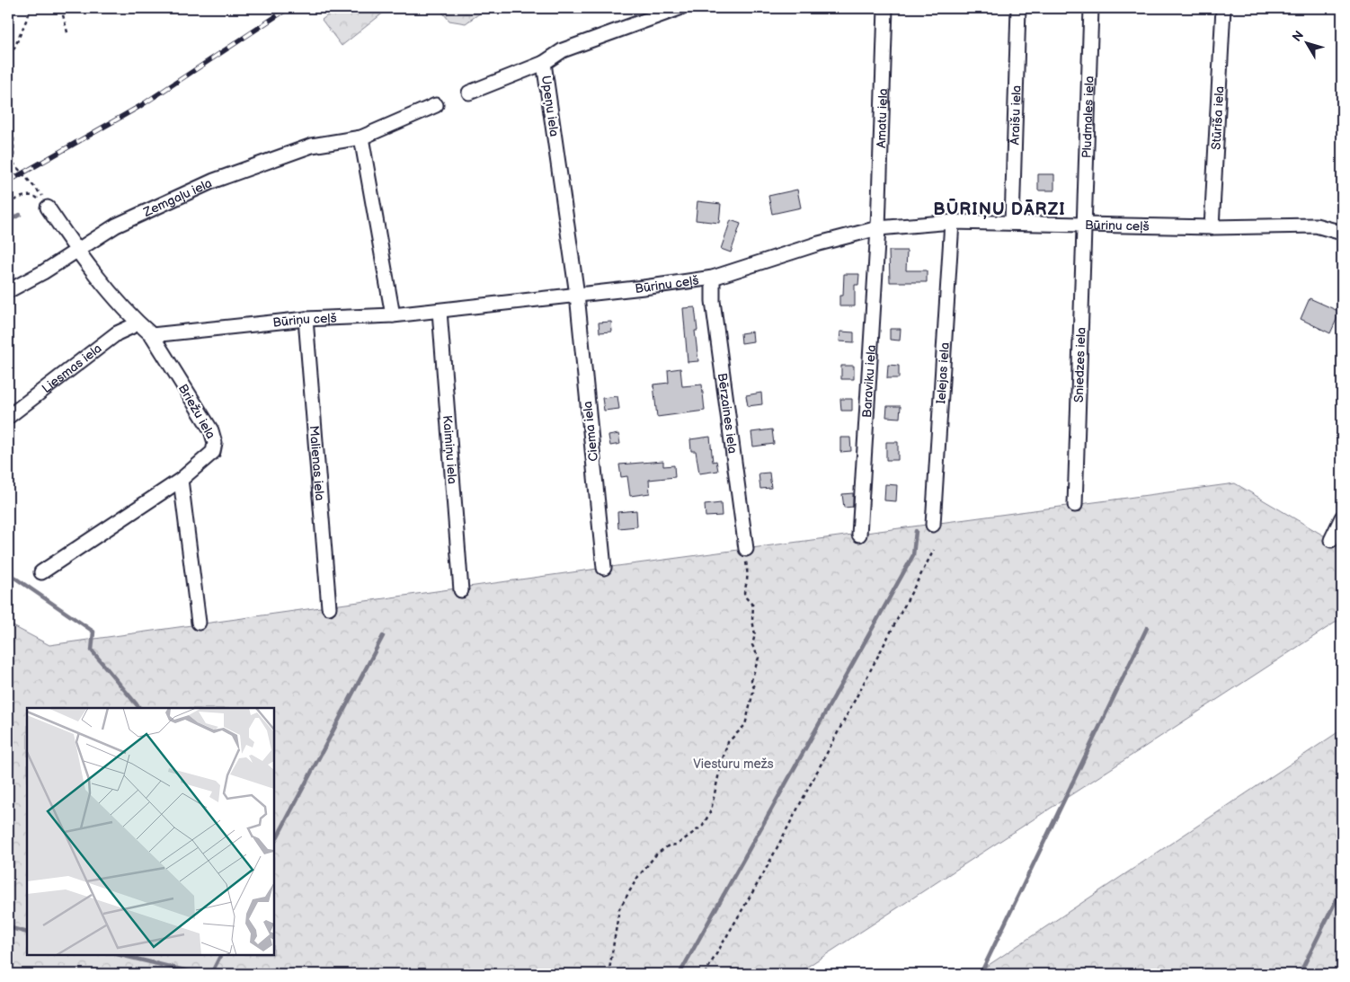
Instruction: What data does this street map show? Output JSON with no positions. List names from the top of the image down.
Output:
{
  "streets": {
    "street": [
      "Upeņu iela",
      "Āraišu iela",
      "Pludmales iela",
      "Amatu iela",
      "Stūrīša iela",
      "Zemgaļu iela",
      "Būriņu ceļš",
      "Sniedzes iela",
      "Liesmas iela",
      "Ielejas iela",
      "Baraviku iela",
      "Briežu iela",
      "Bērzaines iela",
      "Ciema iela",
      "Kaimiņu iela",
      "Malienas iela"
    ]
  },
  "crossings": [
    ["Upeņu iela", "Būriņu ceļš"],
    ["Upeņu iela", "Ciema iela"],
    ["Āraišu iela", "Būriņu ceļš"],
    ["Pludmales iela", "Būriņu ceļš"],
    ["Pludmales iela", "Sniedzes iela"],
    ["Amatu iela", "Būriņu ceļš"],
    ["Amatu iela", "Baraviku iela"],
    ["Stūrīša iela", "Būriņu ceļš"],
    ["Būriņu ceļš", "Sniedzes iela"],
    ["Būriņu ceļš", "Ielejas iela"],
    ["Būriņu ceļš", "Baraviku iela"],
    ["Būriņu ceļš", "Briežu iela"],
    ["Būriņu ceļš", "Bērzaines iela"],
    ["Būriņu ceļš", "Ciema iela"],
    ["Būriņu ceļš", "Kaimiņu iela"],
    ["Būriņu ceļš", "Malienas iela"]
  ],
  "districts": ["BŪRIŅU DĀRZI"],
  "parks": ["Viesturu mežs"],
  "north": "top left"
}
